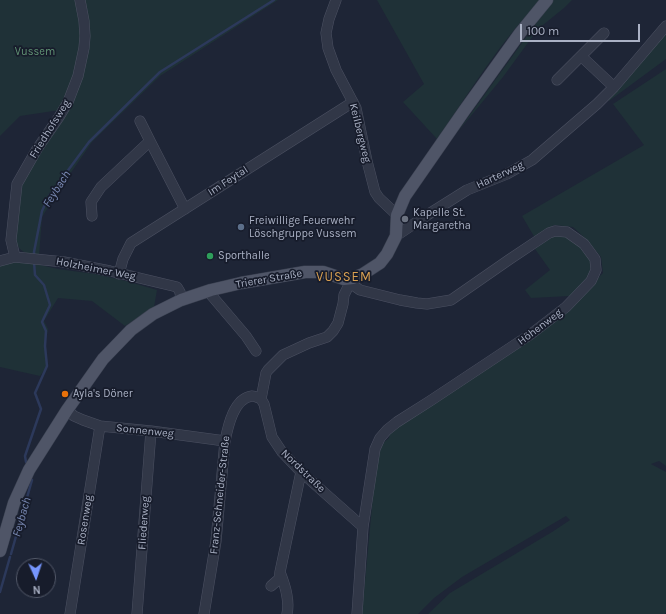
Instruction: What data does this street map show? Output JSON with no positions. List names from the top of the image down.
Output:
{
  "streets": {
    "main road": ["Trierer Straße"],
    "street": [
      "Friedhofsweg",
      "Keilbergweg",
      "Harterweg",
      "Im Feytal",
      "Holzheimer Weg",
      "Höhenweg",
      "Sonnenweg",
      "Nordstraße",
      "Franz-Schneider-Straße",
      "Rosenweg",
      "Fliederweg"
    ]
  },
  "crossings": [
    ["Friedhofsweg", "Holzheimer Weg"],
    ["Keilbergweg", "Im Feytal"],
    ["Im Feytal", "Holzheimer Weg"],
    ["Holzheimer Weg", "Trierer Straße"],
    ["Trierer Straße", "Höhenweg"],
    ["Trierer Straße", "Sonnenweg"],
    ["Trierer Straße", "Nordstraße"],
    ["Höhenweg", "Nordstraße"],
    ["Sonnenweg", "Franz-Schneider-Straße"],
    ["Sonnenweg", "Rosenweg"],
    ["Sonnenweg", "Fliederweg"],
    ["Nordstraße", "Franz-Schneider-Straße"]
  ],
  "districts": ["VUSSEM"],
  "water": ["Feybach"],
  "parks": ["Vussem"],
  "places": [
    "Kapelle St. Margaretha",
    "Freiwillige Feuerwehr Löschgruppe Vussem",
    "Sporthalle",
    "Ayla's Döner"
  ],
  "scale_bar": "100 m",
  "north": "bottom"
}
